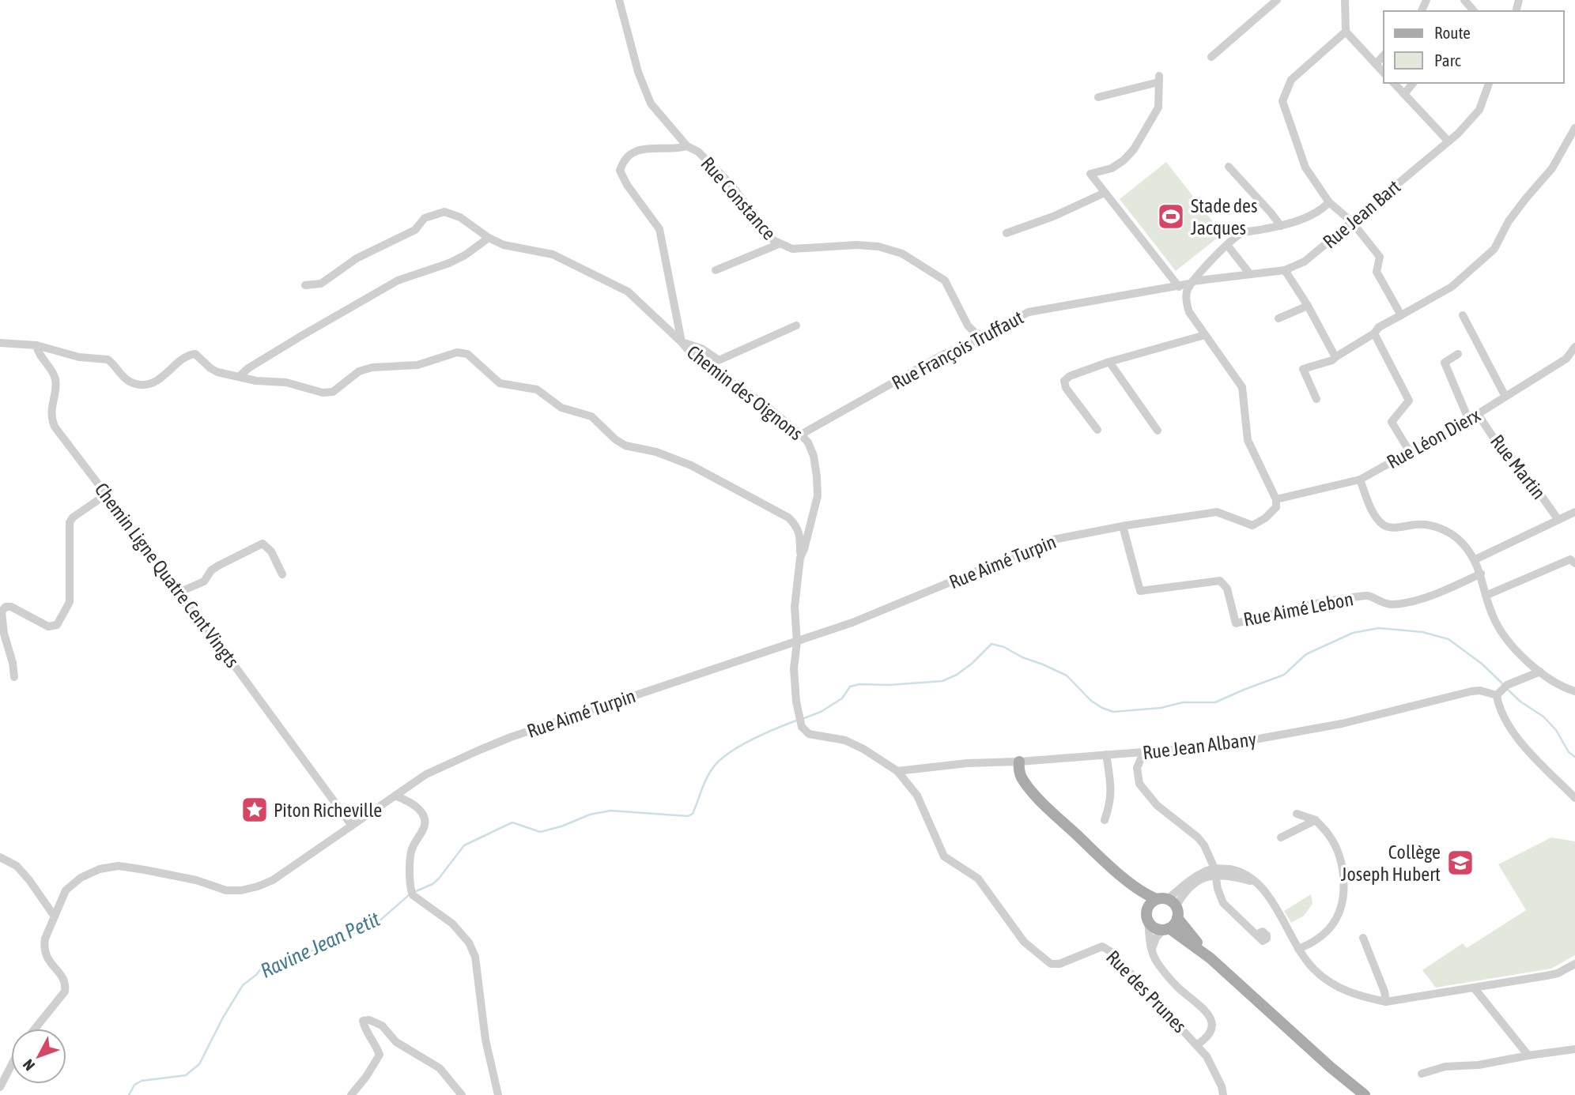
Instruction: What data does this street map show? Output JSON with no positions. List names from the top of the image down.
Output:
{
  "streets": {
    "street": [
      "Rue Constance",
      "Rue Jean Bart",
      "Rue François Truffaut",
      "Chemin des Oignons",
      "Rue Léon Dierx",
      "Rue Martin",
      "Rue Aimé Turpin",
      "Chemin Ligne Quatre Cent Vingts",
      "Rue Aimé Lebon",
      "Rue Jean Albany",
      "Rue des Prunes"
    ]
  },
  "crossings": [
    ["Rue Constance", "Rue François Truffaut"],
    ["Rue Jean Bart", "Rue François Truffaut"],
    ["Rue François Truffaut", "Chemin des Oignons"],
    ["Chemin des Oignons", "Rue Aimé Turpin"],
    ["Chemin des Oignons", "Rue des Prunes"],
    ["Rue Léon Dierx", "Rue Martin"],
    ["Rue Léon Dierx", "Rue Aimé Turpin"],
    ["Rue Aimé Turpin", "Chemin Ligne Quatre Cent Vingts"],
    ["Rue Aimé Turpin", "Rue Aimé Lebon"],
    ["Rue Aimé Turpin", "Rue des Prunes"],
    ["Rue Jean Albany", "Rue des Prunes"]
  ],
  "water": ["Ravine Jean Petit"],
  "places": {
    "sports": ["Stade des Jacques"],
    "place": ["Piton Richeville"],
    "school or university": ["Collège Joseph Hubert"]
  },
  "legend": ["Route", "Parc"],
  "north": "bottom left"
}
